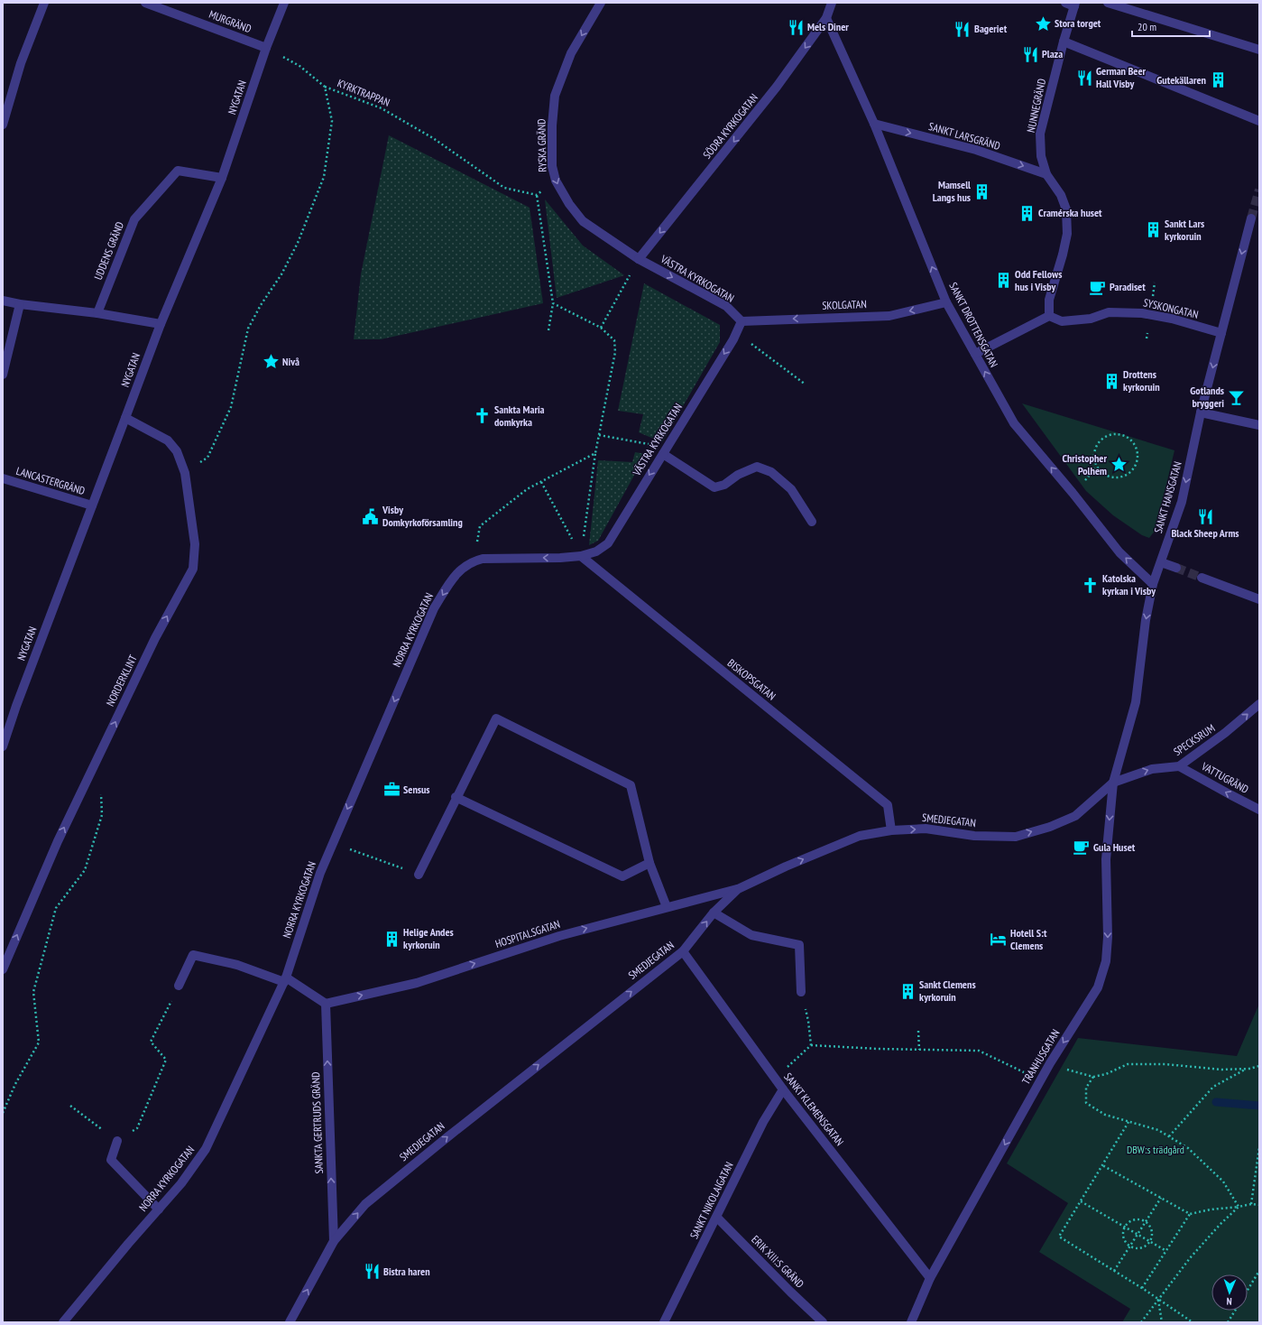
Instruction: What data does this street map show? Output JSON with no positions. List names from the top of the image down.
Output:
{
  "streets": {
    "street": [
      "MURGRÄND",
      "NYGATAN",
      "NUNNEGRÄND",
      "SÖDRA KYRKOGATAN",
      "SANKT LARSGRÄND",
      "RYSKA GRÄND",
      "UDDENS GRÄND",
      "VÄSTRA KYRKOGATAN",
      "SKOLGATAN",
      "SYSKONGATAN",
      "SANKT DROTTENSGATAN",
      "LANCASTERGRÄND",
      "SANKT HANSGATAN",
      "NORRA KYRKOGATAN",
      "BISKOPSGATAN",
      "NORDERKLINT",
      "SPECKSRUM",
      "VATTUGRÄND",
      "SMEDJEGATAN",
      "HOSPITALSGATAN",
      "TRANHUSGATAN",
      "SANKT KLEMENSGATAN",
      "SANKTA GERTRUDS GRÄND",
      "SANKT NIKOLAIGATAN",
      "ERIK XIII:S GRÄND"
    ],
    "path": ["KYRKTRAPPAN"]
  },
  "crossings": [
    ["MURGRÄND", "KYRKTRAPPAN"],
    ["MURGRÄND", "NYGATAN"],
    ["KYRKTRAPPAN", "NYGATAN"],
    ["NYGATAN", "UDDENS GRÄND"],
    ["NYGATAN", "LANCASTERGRÄND"],
    ["NYGATAN", "NORDERKLINT"],
    ["NUNNEGRÄND", "SANKT LARSGRÄND"],
    ["NUNNEGRÄND", "SYSKONGATAN"],
    ["SÖDRA KYRKOGATAN", "RYSKA GRÄND"],
    ["SÖDRA KYRKOGATAN", "VÄSTRA KYRKOGATAN"],
    ["SÖDRA KYRKOGATAN", "SANKT DROTTENSGATAN"],
    ["SANKT LARSGRÄND", "SANKT DROTTENSGATAN"],
    ["RYSKA GRÄND", "VÄSTRA KYRKOGATAN"],
    ["VÄSTRA KYRKOGATAN", "SKOLGATAN"],
    ["VÄSTRA KYRKOGATAN", "NORRA KYRKOGATAN"],
    ["VÄSTRA KYRKOGATAN", "BISKOPSGATAN"],
    ["SKOLGATAN", "SANKT DROTTENSGATAN"],
    ["SYSKONGATAN", "SANKT HANSGATAN"],
    ["SANKT DROTTENSGATAN", "SANKT HANSGATAN"],
    ["SANKT HANSGATAN", "SPECKSRUM"],
    ["SANKT HANSGATAN", "SMEDJEGATAN"],
    ["SANKT HANSGATAN", "TRANHUSGATAN"],
    ["NORRA KYRKOGATAN", "BISKOPSGATAN"],
    ["BISKOPSGATAN", "SMEDJEGATAN"],
    ["SPECKSRUM", "VATTUGRÄND"],
    ["SPECKSRUM", "SMEDJEGATAN"],
    ["SPECKSRUM", "TRANHUSGATAN"],
    ["SMEDJEGATAN", "HOSPITALSGATAN"],
    ["SMEDJEGATAN", "TRANHUSGATAN"],
    ["SMEDJEGATAN", "SANKT KLEMENSGATAN"],
    ["SMEDJEGATAN", "SANKTA GERTRUDS GRÄND"],
    ["HOSPITALSGATAN", "SANKTA GERTRUDS GRÄND"],
    ["TRANHUSGATAN", "SANKT KLEMENSGATAN"],
    ["SANKT KLEMENSGATAN", "SANKT NIKOLAIGATAN"],
    ["SANKT NIKOLAIGATAN", "ERIK XIII:S GRÄND"]
  ],
  "one_way": [
    "SÖDRA KYRKOGATAN",
    "SANKT LARSGRÄND",
    "RYSKA GRÄND",
    "SKOLGATAN",
    "SANKT DROTTENSGATAN",
    "SANKT HANSGATAN",
    "NORRA KYRKOGATAN",
    "NORDERKLINT",
    "SPECKSRUM",
    "VATTUGRÄND",
    "SMEDJEGATAN",
    "HOSPITALSGATAN",
    "TRANHUSGATAN",
    "SANKTA GERTRUDS GRÄND"
  ],
  "parks": ["DBW:s trädgård"],
  "places": {
    "place": ["Stora torget", "Nivå", "Christopher Polhem"],
    "restaurant": [
      "Mels Diner",
      "Bageriet",
      "Plaza",
      "German Beer Hall Visby",
      "Black Sheep Arms",
      "Bistra haren"
    ],
    "building": [
      "Gutekällaren",
      "Mamsell Langs hus",
      "Cramérska huset",
      "Sankt Lars kyrkoruin",
      "Odd Fellows hus i Visby",
      "Drottens kyrkoruin",
      "Helige Andes kyrkoruin",
      "Sankt Clemens kyrkoruin"
    ],
    "cafe": ["Paradiset", "Gula Huset"],
    "bar": ["Gotlands bryggeri"],
    "church": ["Sankta Maria domkyrka", "Katolska kyrkan i Visby"],
    "public building": ["Visby Domkyrkoförsamling"],
    "office": ["Sensus"],
    "hotel": ["Hotell S:t Clemens"]
  },
  "scale_bar": "20 m",
  "north": "bottom"
}
